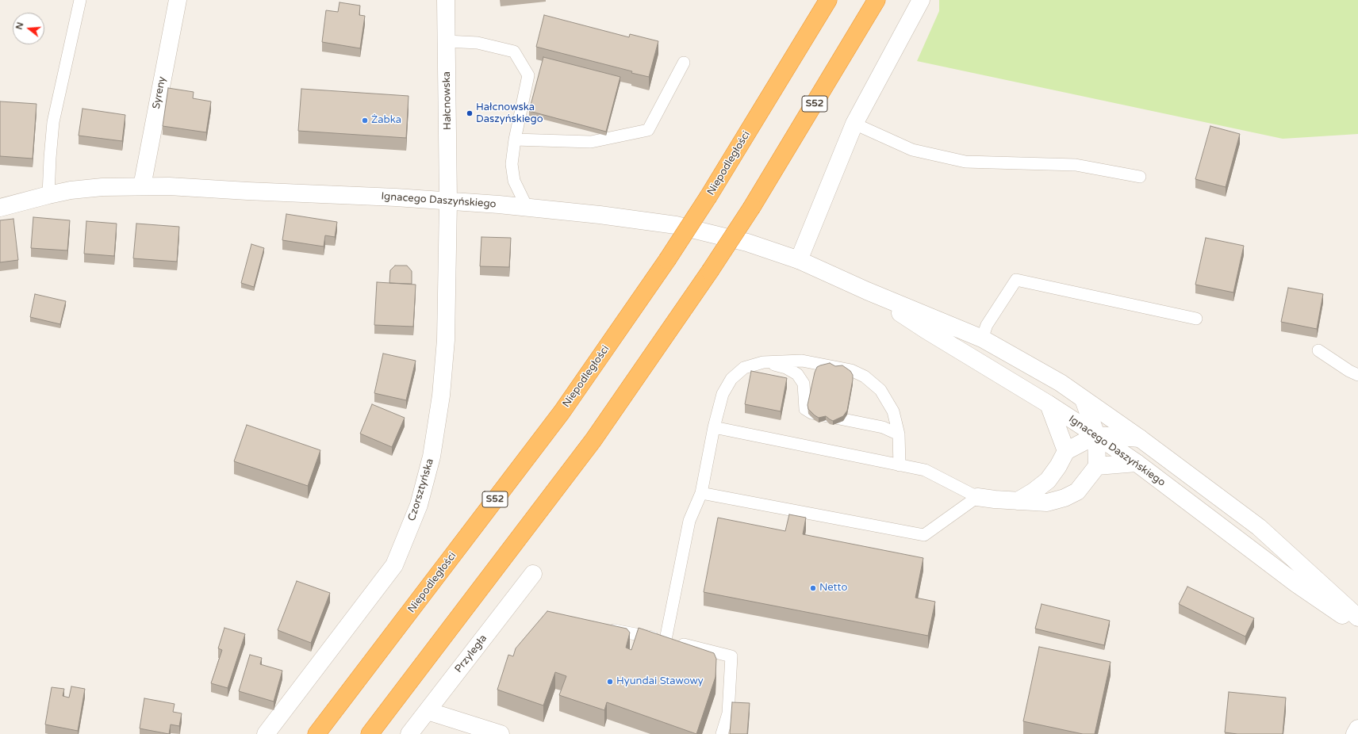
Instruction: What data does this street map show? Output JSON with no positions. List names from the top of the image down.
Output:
{
  "streets": {
    "highway": ["S52", "Niepodległości"],
    "street": [
      "Syreny",
      "Hałcnowska",
      "Ignacego Daszyńskiego",
      "Czorsztyńska",
      "Przyległa"
    ]
  },
  "crossings": [
    ["Syreny", "Ignacego Daszyńskiego"],
    ["Hałcnowska", "Ignacego Daszyńskiego"],
    ["Hałcnowska", "Czorsztyńska"],
    ["Ignacego Daszyńskiego", "Czorsztyńska"]
  ],
  "places": [
    "Hałcnowska Daszyńskiego",
    "Żabka",
    "Netto",
    "Hyundai Stawowy"
  ],
  "north": "left"
}
